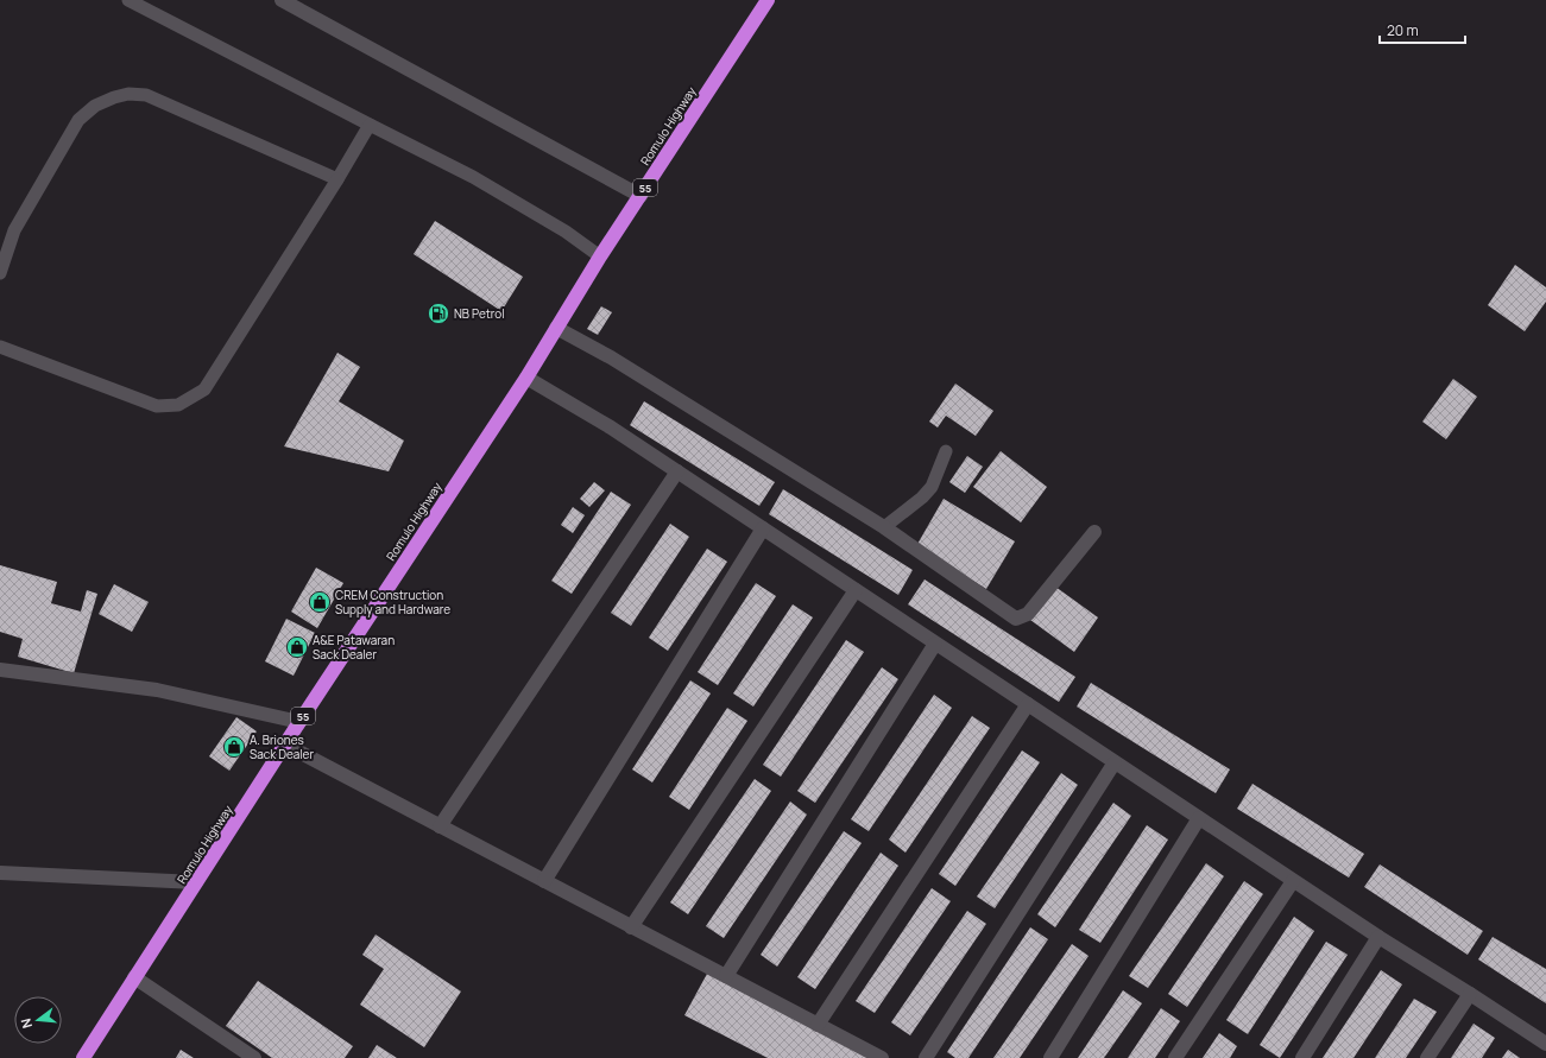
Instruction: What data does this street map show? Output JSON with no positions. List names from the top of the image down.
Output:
{
  "streets": {
    "highway": ["Romulo Highway", "55"]
  },
  "places": {
    "fuel station": ["NB Petrol"],
    "shop": ["CREM Construction Supply and Hardware", "A&E Patawaran Sack Dealer", "A. Briones Sack Dealer"]
  },
  "scale_bar": "20 m",
  "north": "left"
}
